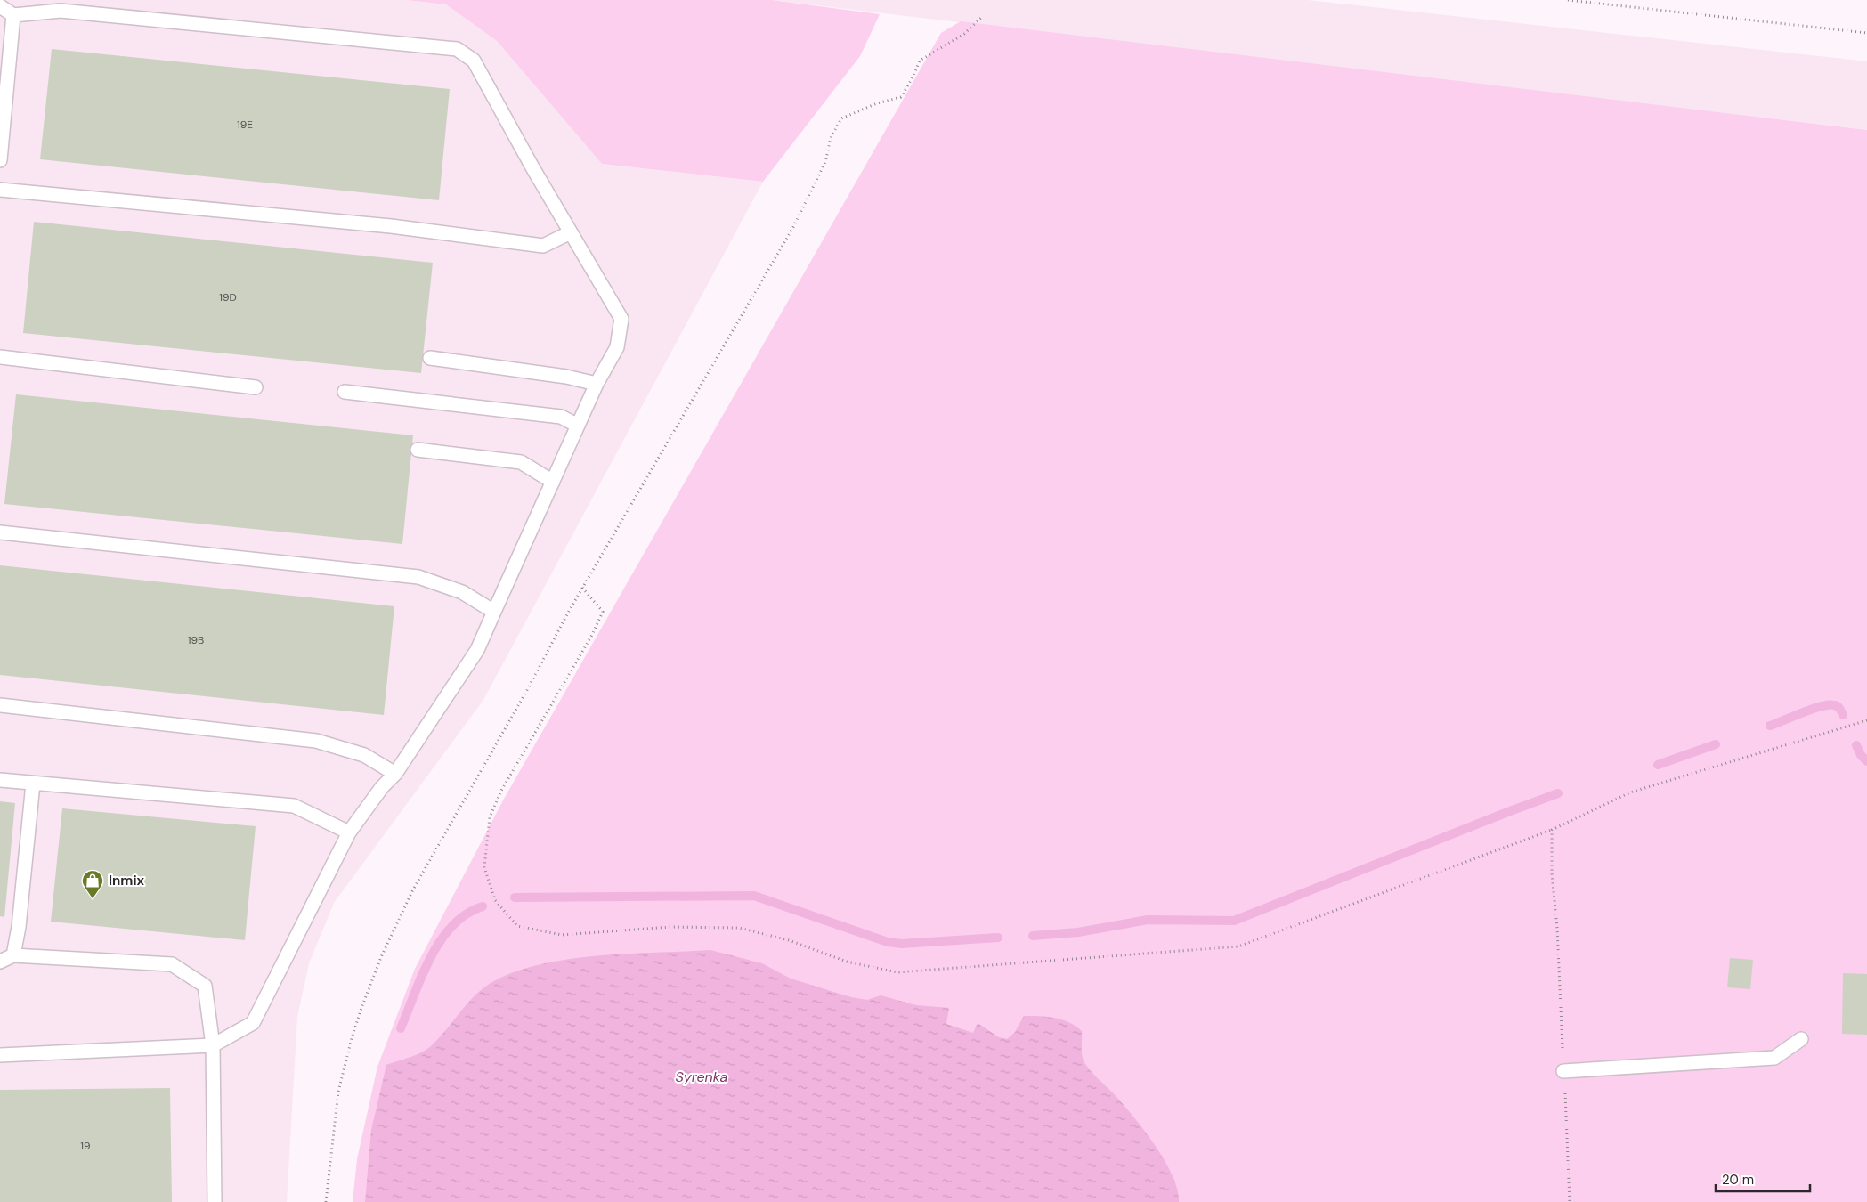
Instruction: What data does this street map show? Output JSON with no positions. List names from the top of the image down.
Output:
{
  "water": ["Syrenka"],
  "places": {
    "shop": ["Inmix"]
  },
  "house_numbers": [
    "19E",
    "19D",
    "19B",
    "19"
  ],
  "scale_bar": "20 m"
}
